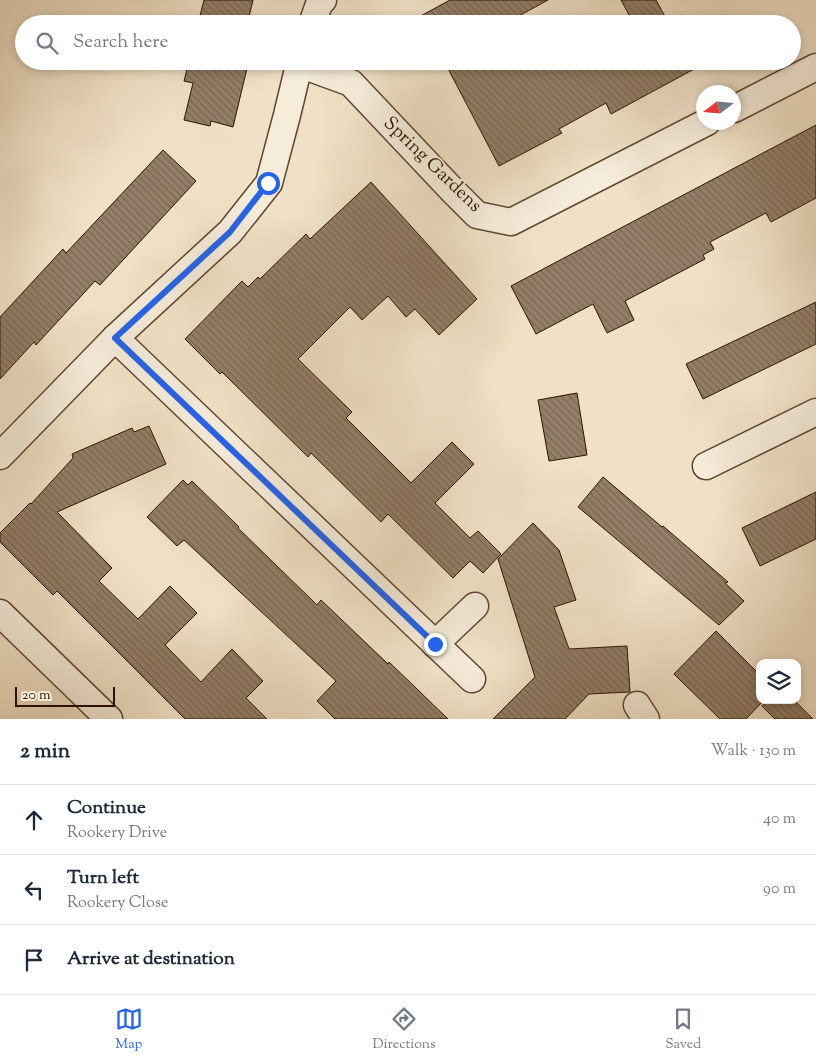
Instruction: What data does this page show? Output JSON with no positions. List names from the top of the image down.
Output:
{
  "streets": {
    "street": ["Spring Gardens"]
  },
  "scale_bar": "20 m",
  "north": "left",
  "page": {
    "search": "Search here",
    "scale": "20 m",
    "heading": ["2 min", "Walk · 130 m"],
    "list": [
      ["Continue", "Rookery Drive", "40 m"],
      ["Turn left", "Rookery Close", "90 m"],
      "Arrive at destination"
    ],
    "nav": ["Map", "Directions", "Saved"]
  }
}
